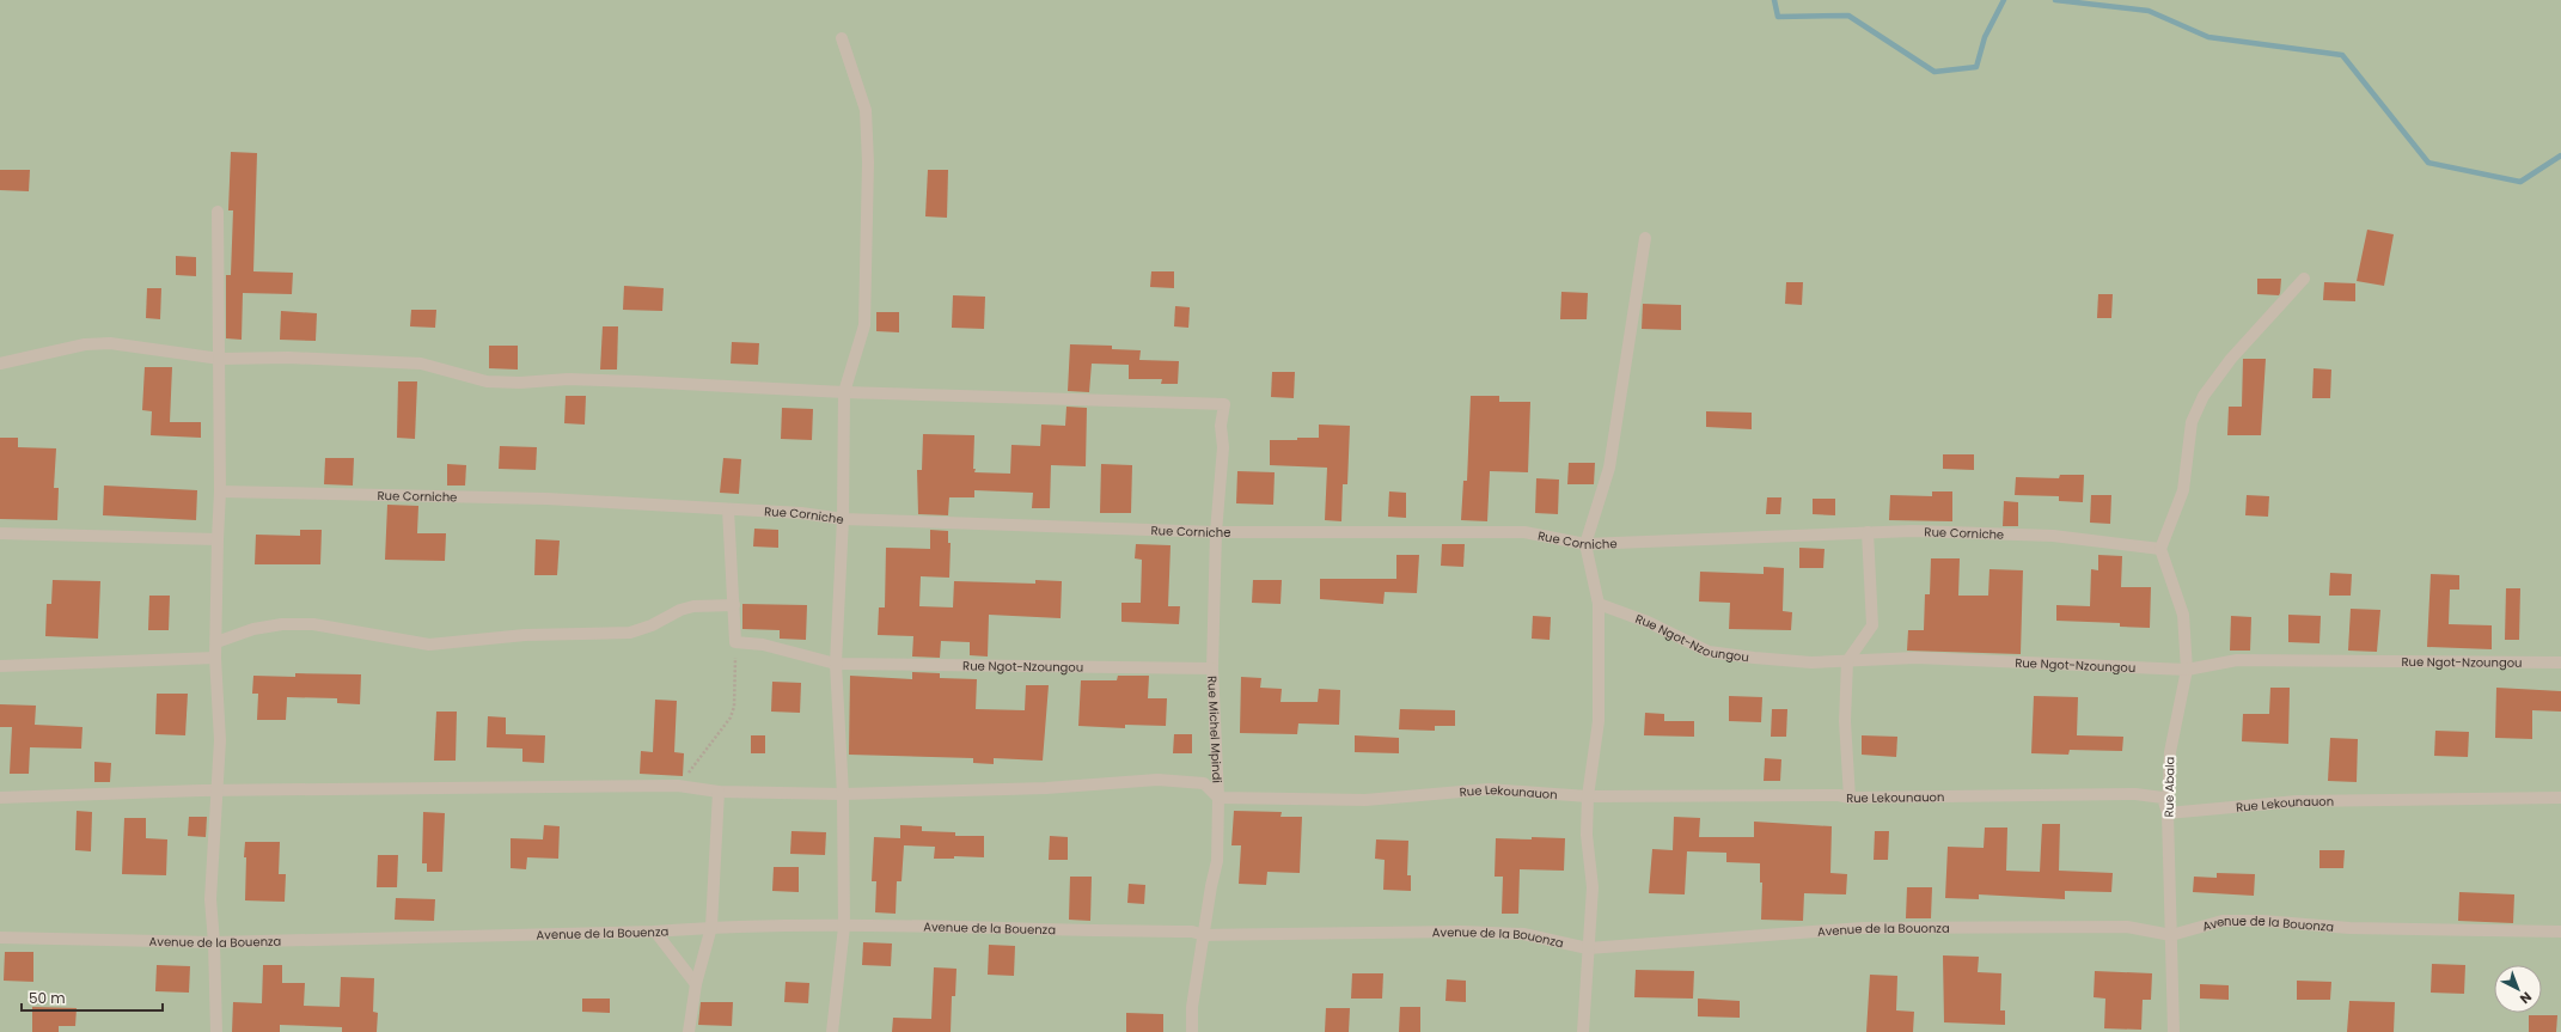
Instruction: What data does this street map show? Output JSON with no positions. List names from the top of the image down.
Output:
{
  "streets": {
    "street": [
      "Rue Corniche",
      "Rue Ngot-Nzoungou",
      "Rue Michel Mpindi",
      "Rue Abala",
      "Rue Lekounauon",
      "Avenue de la Bouenza",
      "Avenue de la Bouonza"
    ]
  },
  "crossings": [
    ["Rue Corniche", "Rue Michel Mpindi"],
    ["Rue Corniche", "Rue Abala"],
    ["Rue Ngot-Nzoungou", "Rue Michel Mpindi"],
    ["Rue Ngot-Nzoungou", "Rue Abala"],
    ["Rue Michel Mpindi", "Rue Lekounauon"],
    ["Rue Michel Mpindi", "Avenue de la Bouenza"],
    ["Rue Michel Mpindi", "Avenue de la Bouonza"],
    ["Rue Abala", "Rue Lekounauon"],
    ["Rue Abala", "Avenue de la Bouonza"],
    ["Avenue de la Bouenza", "Avenue de la Bouonza"]
  ],
  "scale_bar": "50 m",
  "north": "bottom right"
}
